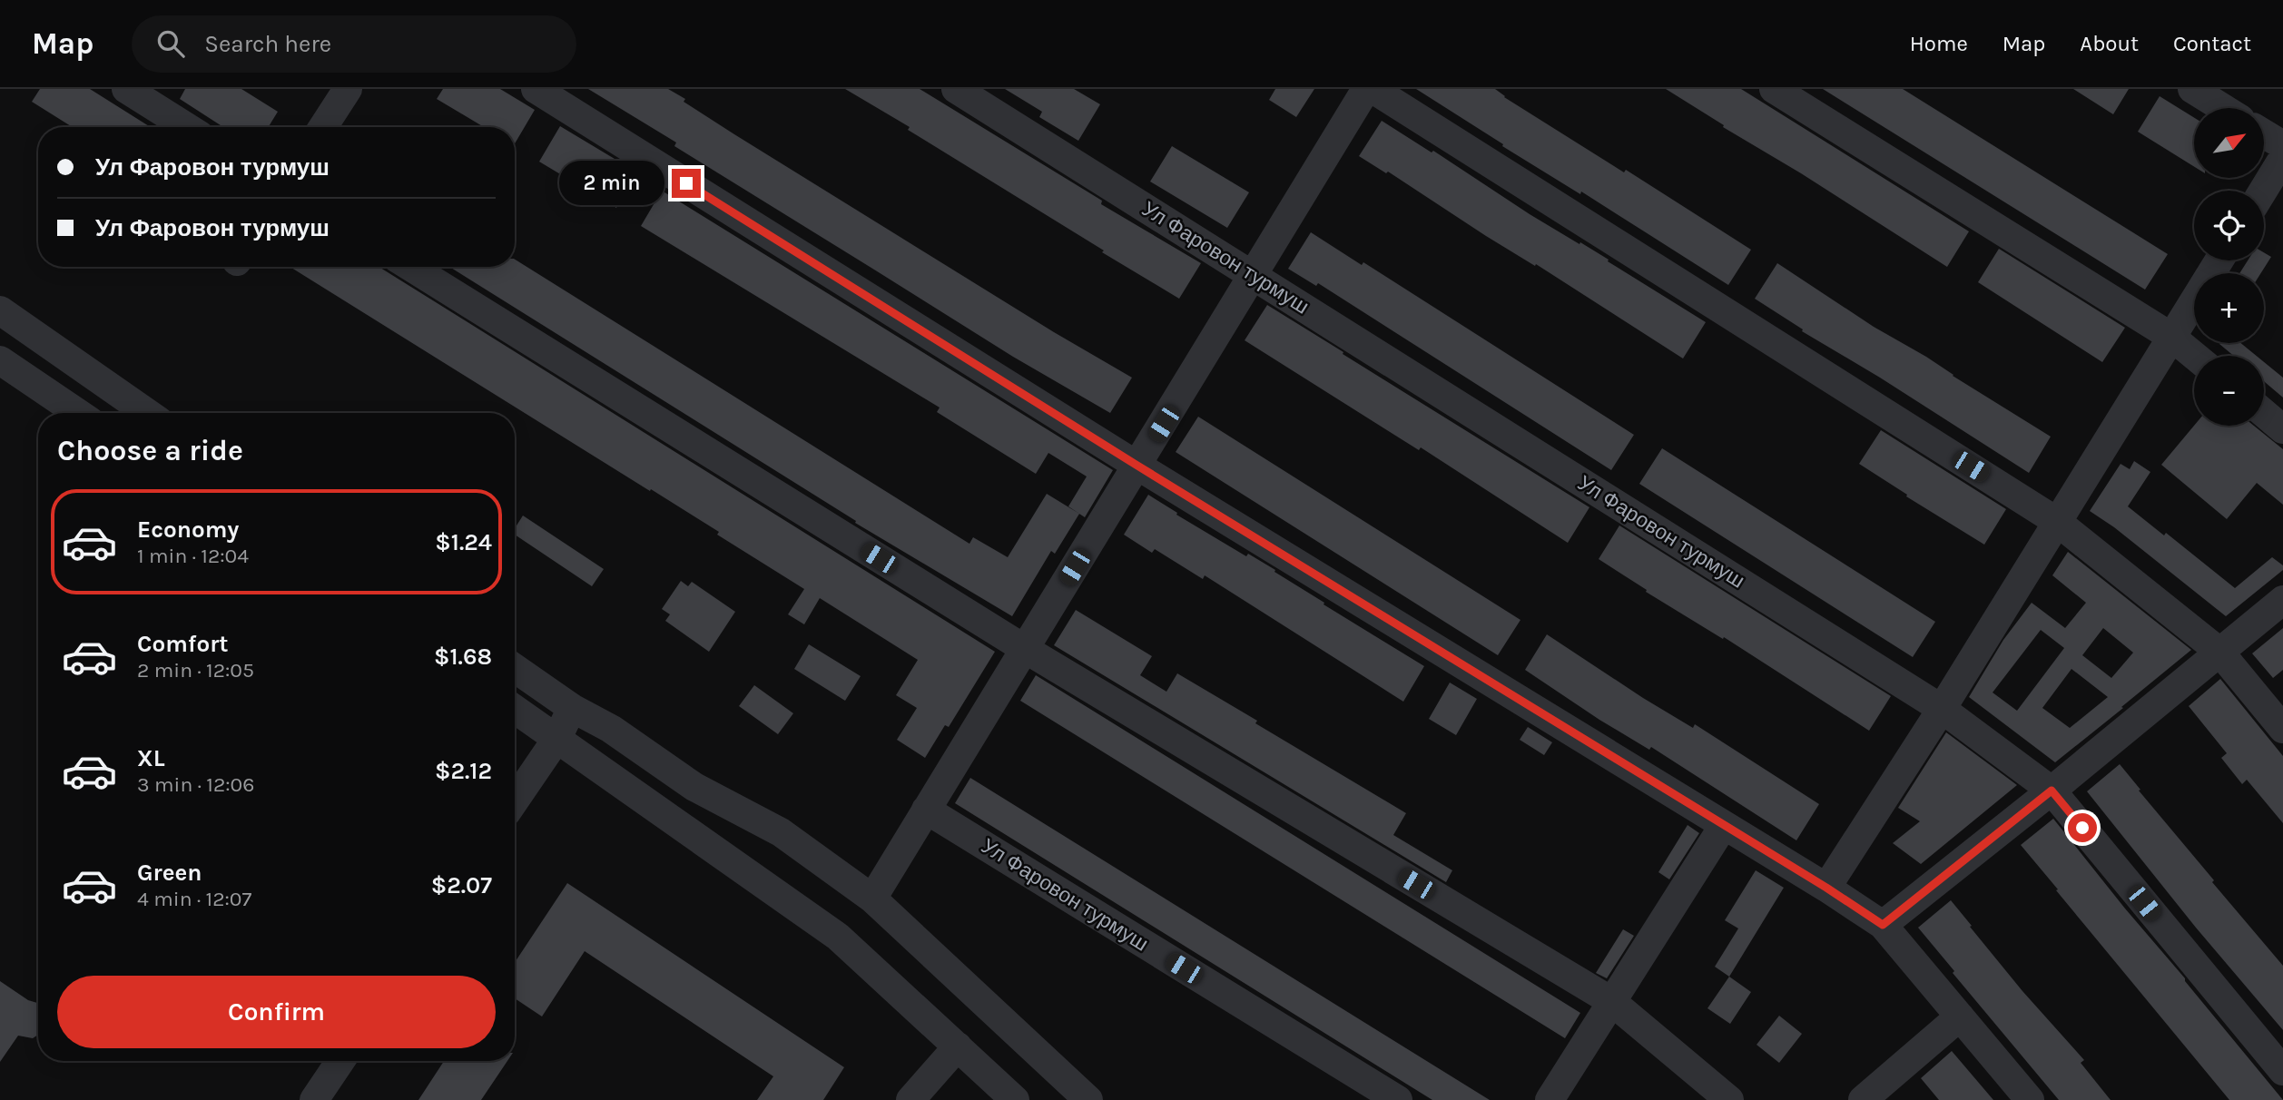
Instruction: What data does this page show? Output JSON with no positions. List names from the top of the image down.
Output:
{
  "streets": {
    "street": ["Ул Фаровон турмуш"]
  },
  "north": "top right",
  "page": {
    "header": "Map",
    "search": "Search here",
    "nav": [
      "Home",
      "Map",
      "About",
      "Contact"
    ],
    "map_buttons": ["+", "−"],
    "banner": ["Ул Фаровон турмуш", "Ул Фаровон турмуш"],
    "bubble": "2 min",
    "heading": "Choose a ride",
    "list": [
      {
        "name": "Economy",
        "note": "1 min · 12:04",
        "value": "$1.24"
      },
      {
        "name": "Comfort",
        "note": "2 min · 12:05",
        "value": "$1.68"
      },
      {
        "name": "XL",
        "note": "3 min · 12:06",
        "value": "$2.12"
      },
      {
        "name": "Green",
        "note": "4 min · 12:07",
        "value": "$2.07"
      }
    ],
    "buttons": "Confirm"
  }
}
